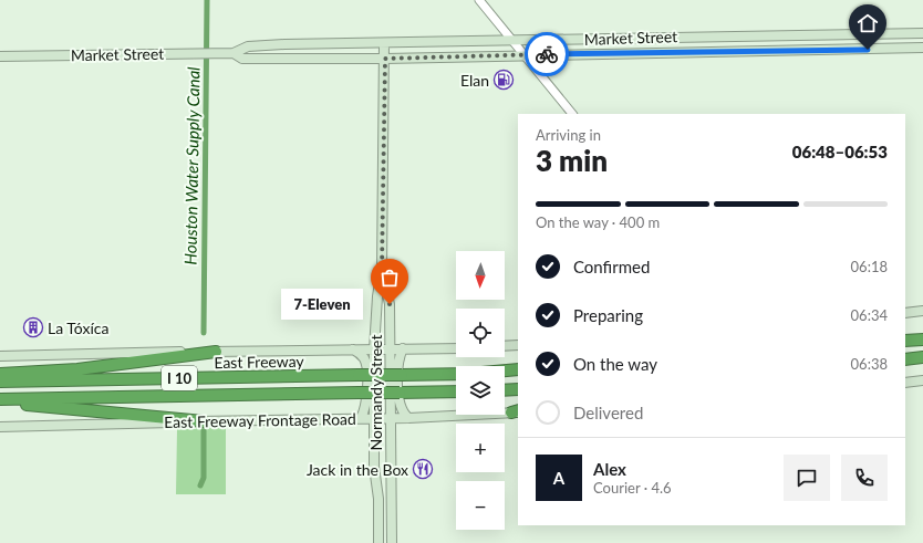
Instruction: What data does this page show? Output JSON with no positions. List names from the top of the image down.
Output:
{
  "streets": {
    "highway": ["East Freeway", "I 10"],
    "main road": ["Market Street", "Normandy Street", "East Freeway Frontage Road"]
  },
  "crossings": [
    ["Market Street", "Normandy Street"],
    ["Normandy Street", "East Freeway Frontage Road"]
  ],
  "water": ["Houston Water Supply Canal"],
  "places": {
    "fuel station": ["Elan"],
    "other": ["7-Eleven"],
    "building": ["La Tóxíca"],
    "restaurant": ["Jack in the Box"]
  },
  "north": "bottom",
  "page": {
    "heading": ["3 min", "Arriving in", "06:48–06:53"],
    "panel": ["Alex", "Courier · 4.6"],
    "bar": "On the way · 400 m",
    "list": [
      ["Confirmed", "06:18"],
      ["Preparing", "06:34"],
      ["On the way", "06:38"],
      "Delivered"
    ],
    "map_buttons": ["+", "−"],
    "bubble": "7-Eleven",
    "round": "A"
  }
}
